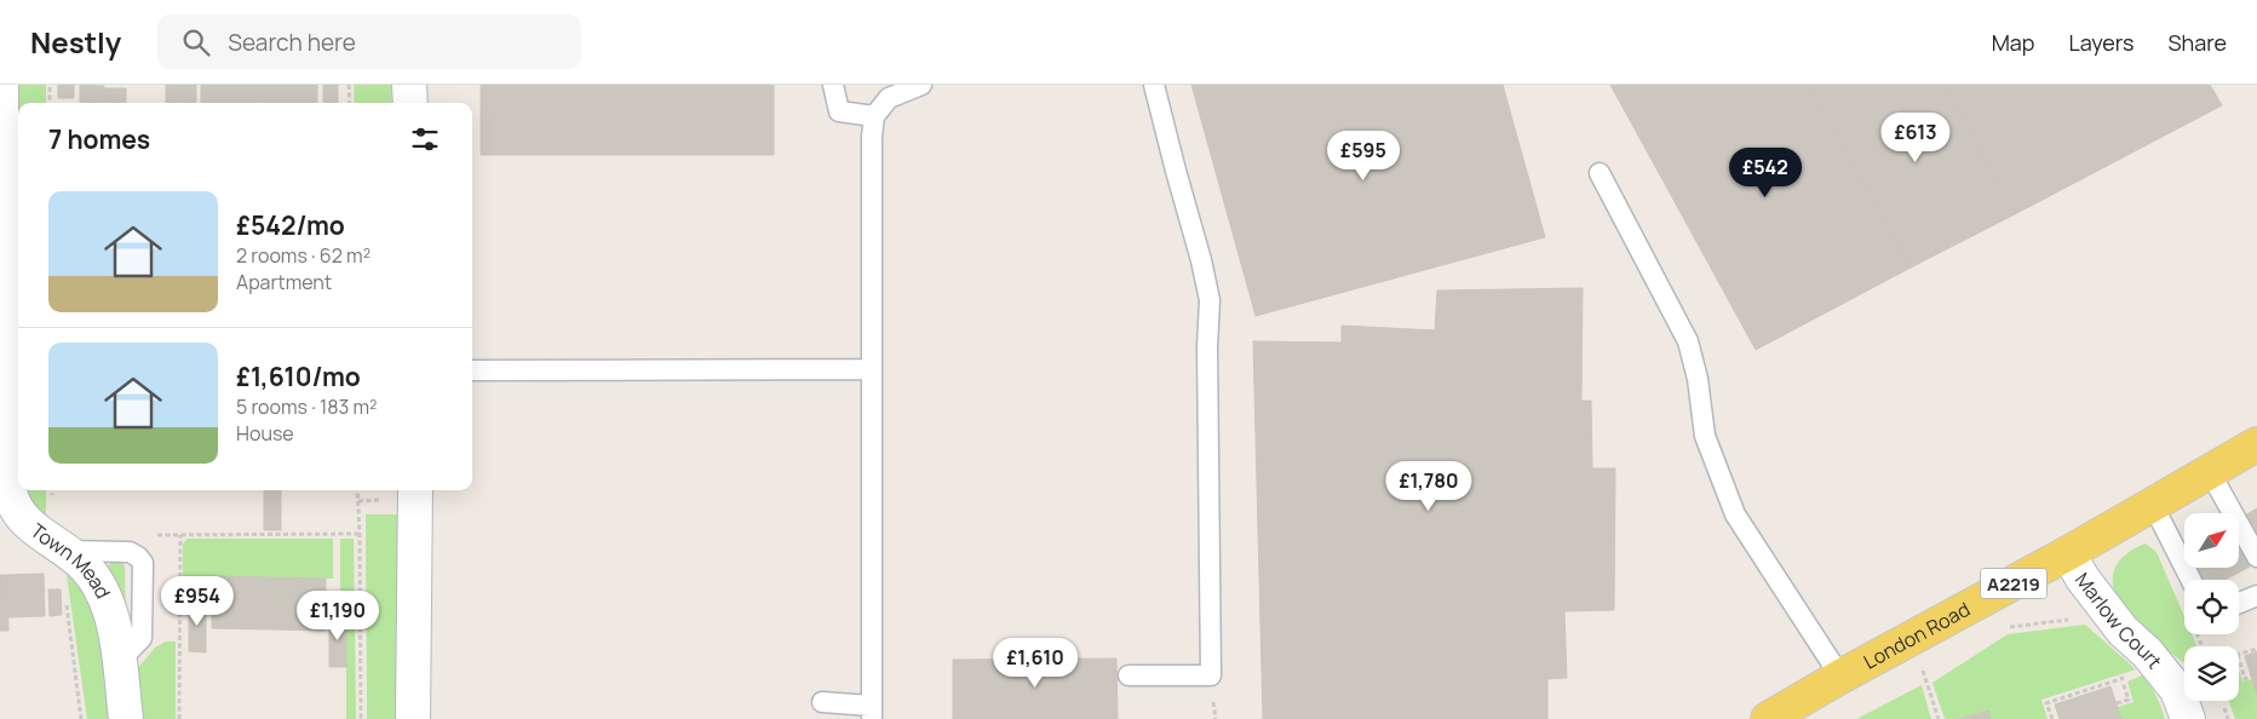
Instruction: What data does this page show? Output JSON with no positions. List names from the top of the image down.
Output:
{
  "streets": {
    "main road": ["A2219", "London Road"],
    "street": ["Town Mead", "Marlow Court"]
  },
  "crossings": [
    ["Marlow Court", "London Road"]
  ],
  "north": "top right",
  "page": {
    "header": "Nestly",
    "search": "Search here",
    "nav": ["Map", "Layers", "Share"],
    "heading": "7 homes",
    "price": [
      "£613",
      "£595",
      "£542",
      "£1,780",
      "£954",
      "£1,190",
      "£1,610"
    ],
    "list": [
      {
        "name": "£542/mo",
        "note": "2 rooms · 62 m² · Apartment"
      },
      {
        "name": "£1,610/mo",
        "note": "5 rooms · 183 m² · House"
      }
    ]
  }
}
